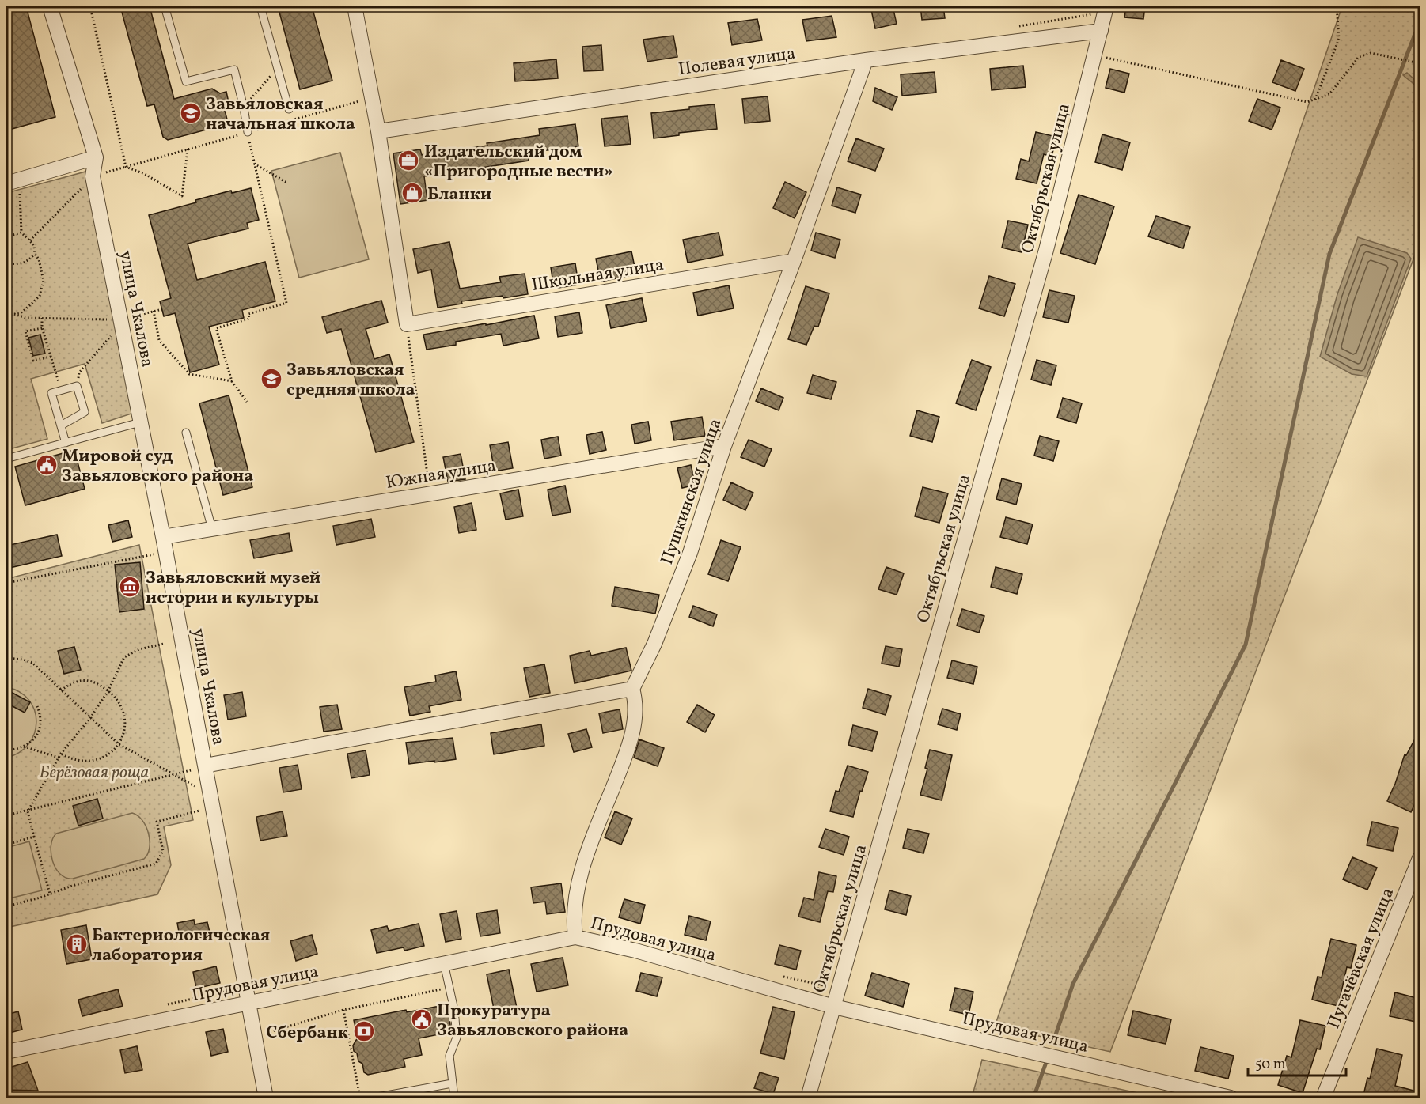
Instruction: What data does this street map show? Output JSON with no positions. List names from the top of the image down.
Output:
{
  "streets": {
    "street": [
      "Полевая улица",
      "Октябрьская улица",
      "Школьная улица",
      "улица Чкалова",
      "Южная улица",
      "Пушкинская улица",
      "Прудовая улица",
      "Пугачёвская улица"
    ]
  },
  "crossings": [
    ["Полевая улица", "Октябрьская улица"],
    ["Полевая улица", "Пушкинская улица"],
    ["Октябрьская улица", "Прудовая улица"],
    ["Школьная улица", "Пушкинская улица"],
    ["улица Чкалова", "Южная улица"],
    ["улица Чкалова", "Прудовая улица"],
    ["Южная улица", "Пушкинская улица"]
  ],
  "parks": ["Берёзовая роща"],
  "places": {
    "school or university": ["Завьяловская начальная школа", "Завьяловская средняя школа"],
    "office": ["Издательский дом «Пригородные вести»"],
    "shop": ["Бланки"],
    "public building": ["Мировой суд Завьяловского района", "Прокуратура Завьяловского района"],
    "museum": ["Завьяловский музей истории и культуры"],
    "building": ["Бактериологическая лаборатория"],
    "bank": ["Сбербанк"]
  },
  "scale_bar": "50 m"
}
